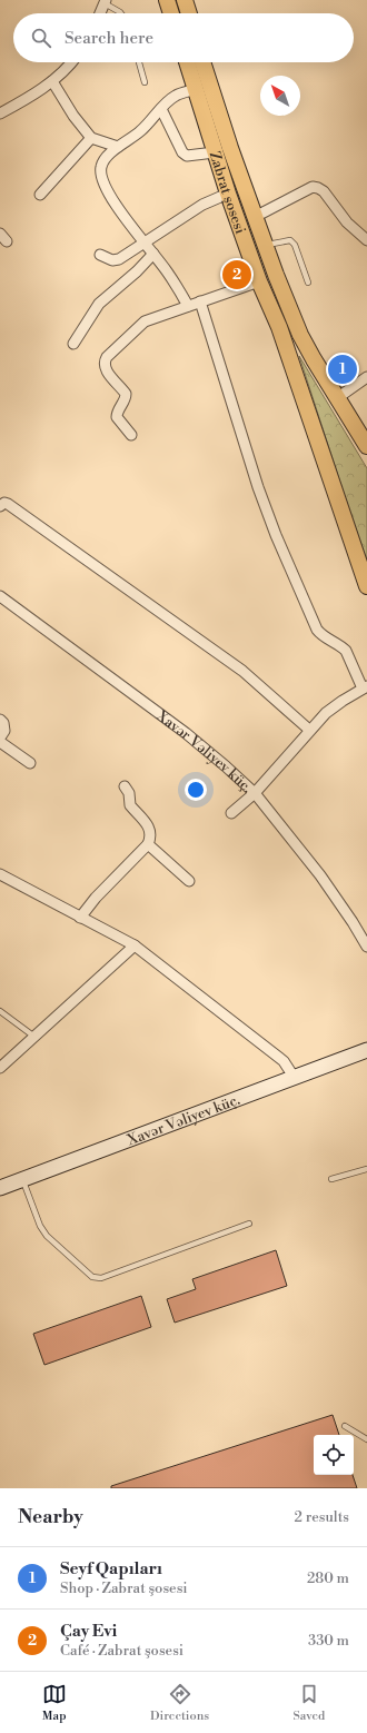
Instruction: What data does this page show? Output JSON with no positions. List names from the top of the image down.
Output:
{
  "streets": {
    "main road": ["Zabrat şosesi"],
    "street": ["Xavər Vəliyev küç."]
  },
  "north": "top left",
  "page": {
    "search": "Search here",
    "pins": ["2", "1"],
    "heading": ["Nearby", "2 results"],
    "list": [
      {
        "mark": "1",
        "name": "Seyf Qapıları",
        "note": "Shop · Zabrat şosesi",
        "value": "280 m"
      },
      {
        "mark": "2",
        "name": "Çay Evi",
        "note": "Café · Zabrat şosesi",
        "value": "330 m"
      }
    ],
    "nav": ["Map", "Directions", "Saved"]
  }
}
